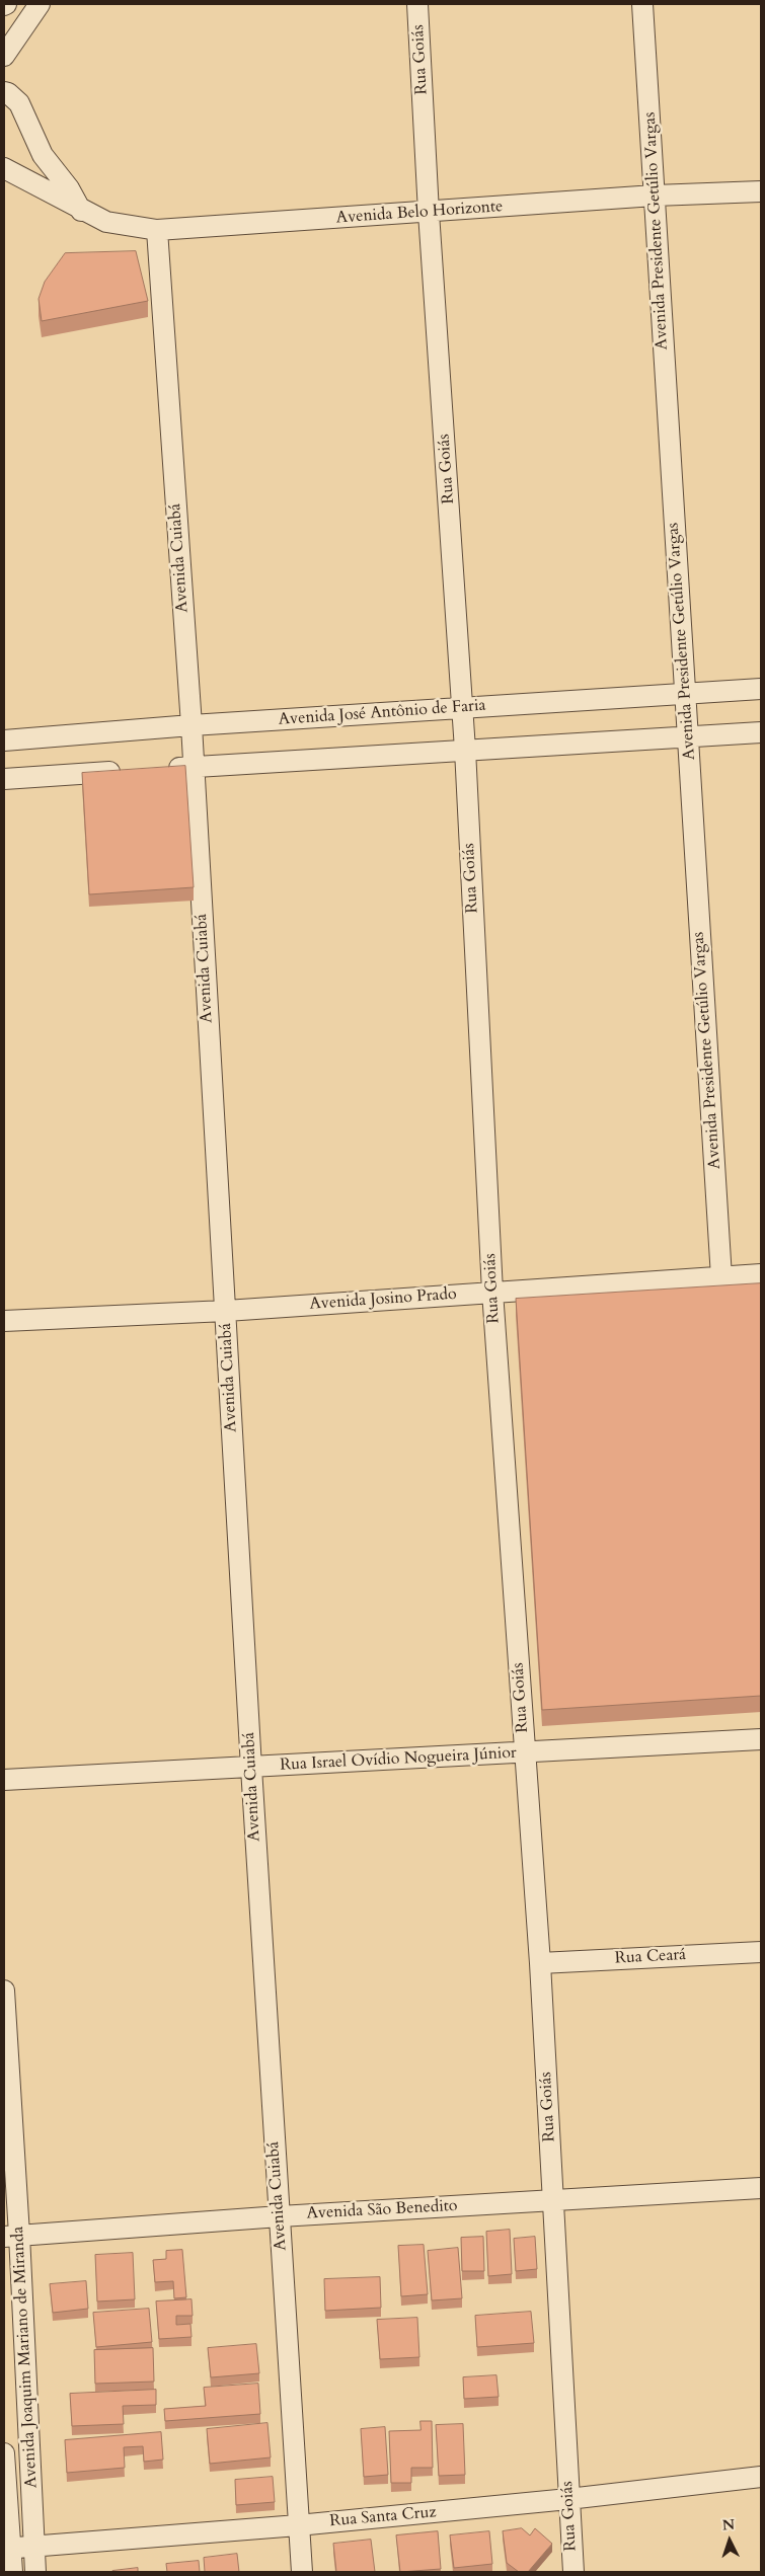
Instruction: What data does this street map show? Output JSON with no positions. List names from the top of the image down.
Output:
{
  "streets": {
    "street": [
      "Rua Goiás",
      "Avenida Belo Horizonte",
      "Avenida Presidente Getúlio Vargas",
      "Avenida Cuiabá",
      "Avenida José Antônio de Faria",
      "Avenida Josino Prado",
      "Rua Israel Ovídio Nogueira Júnior",
      "Rua Ceará",
      "Avenida São Benedito",
      "Avenida Joaquim Mariano de Miranda",
      "Rua Santa Cruz"
    ]
  },
  "crossings": [
    ["Rua Goiás", "Avenida Belo Horizonte"],
    ["Rua Goiás", "Avenida José Antônio de Faria"],
    ["Rua Goiás", "Avenida Josino Prado"],
    ["Rua Goiás", "Rua Israel Ovídio Nogueira Júnior"],
    ["Rua Goiás", "Rua Ceará"],
    ["Rua Goiás", "Avenida São Benedito"],
    ["Rua Goiás", "Rua Santa Cruz"],
    ["Avenida Belo Horizonte", "Avenida Presidente Getúlio Vargas"],
    ["Avenida Belo Horizonte", "Avenida Cuiabá"],
    ["Avenida Presidente Getúlio Vargas", "Avenida José Antônio de Faria"],
    ["Avenida Presidente Getúlio Vargas", "Avenida Josino Prado"],
    ["Avenida Cuiabá", "Avenida José Antônio de Faria"],
    ["Avenida Cuiabá", "Avenida Josino Prado"],
    ["Avenida Cuiabá", "Rua Israel Ovídio Nogueira Júnior"],
    ["Avenida Cuiabá", "Avenida São Benedito"],
    ["Avenida Cuiabá", "Rua Santa Cruz"],
    ["Avenida São Benedito", "Avenida Joaquim Mariano de Miranda"],
    ["Avenida Joaquim Mariano de Miranda", "Rua Santa Cruz"]
  ],
  "north": "top"
}
